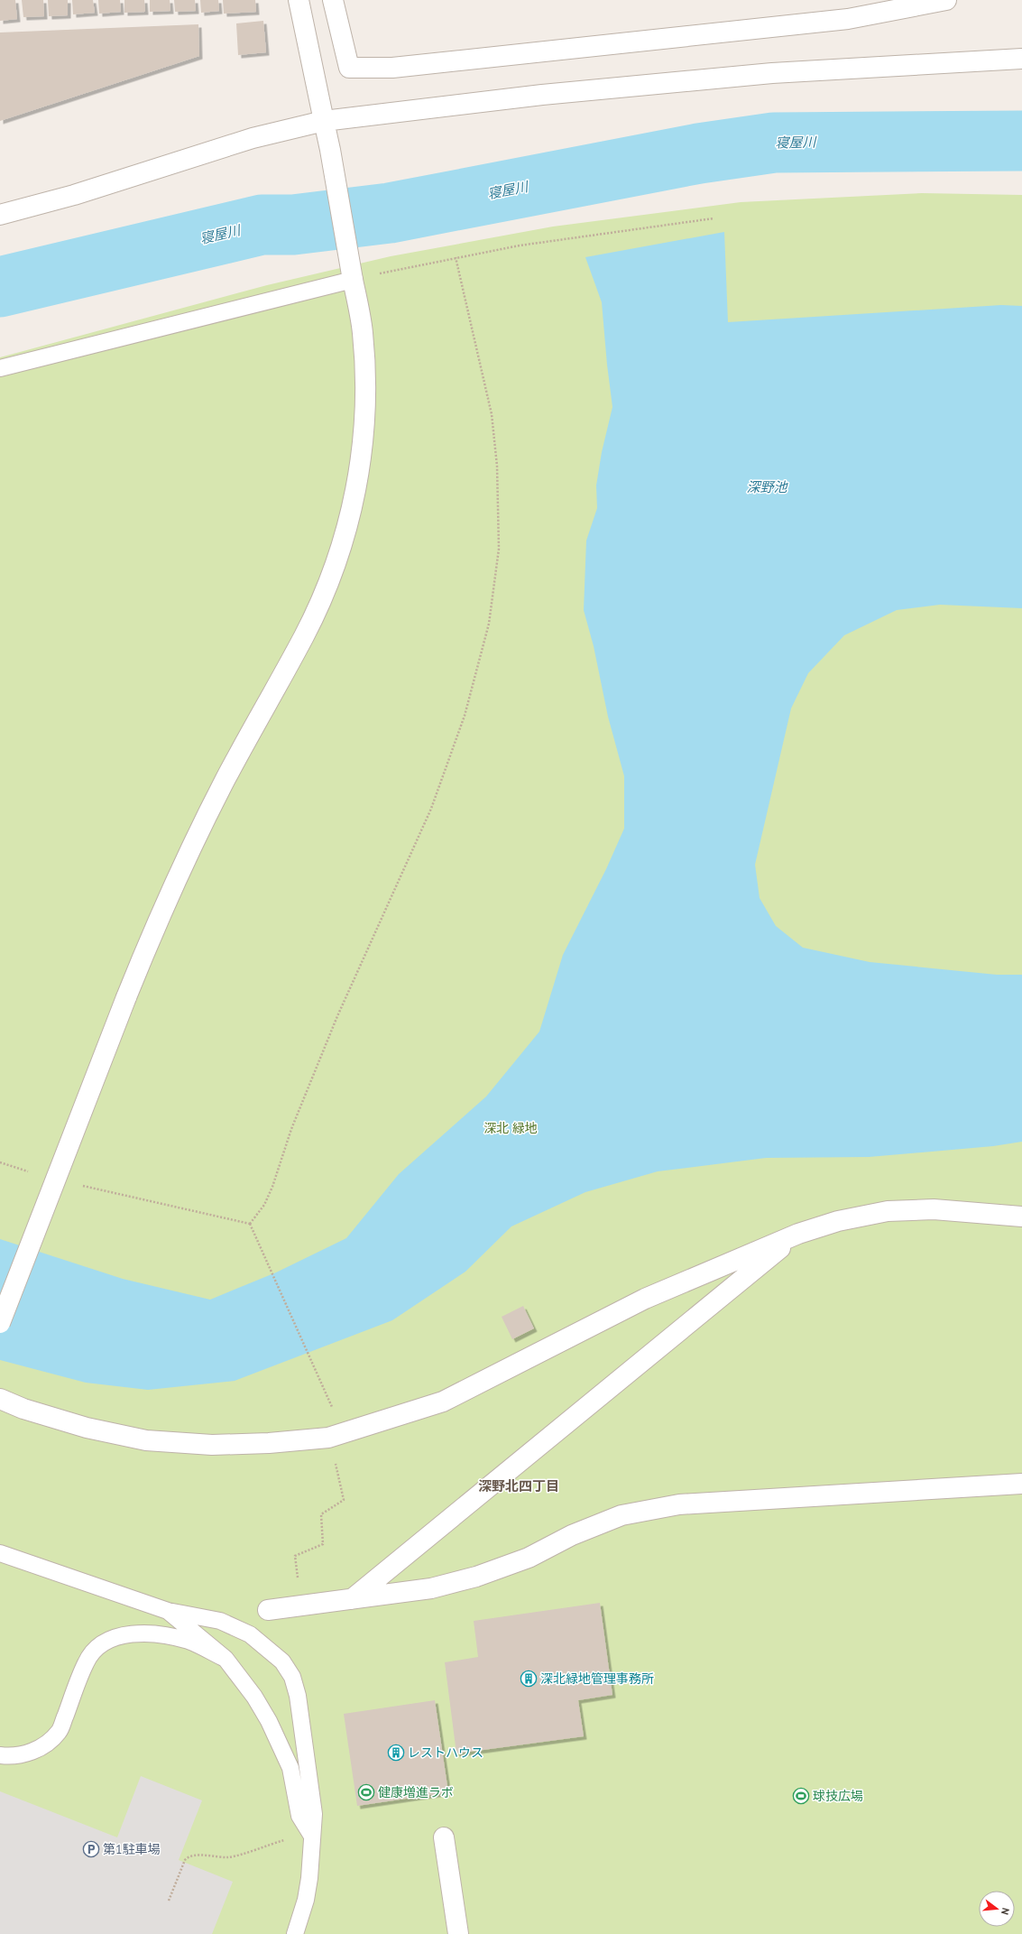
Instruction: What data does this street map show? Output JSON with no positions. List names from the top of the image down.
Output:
{
  "districts": ["深野北四丁目"],
  "water": ["寝屋川", "深野池"],
  "parks": ["深北 緑地"],
  "places": {
    "building": ["深北緑地管理事務所", "レストハウス"],
    "sports": ["健康増進ラボ", "球技広場"],
    "parking": ["第1駐車場"]
  },
  "north": "right"
}
